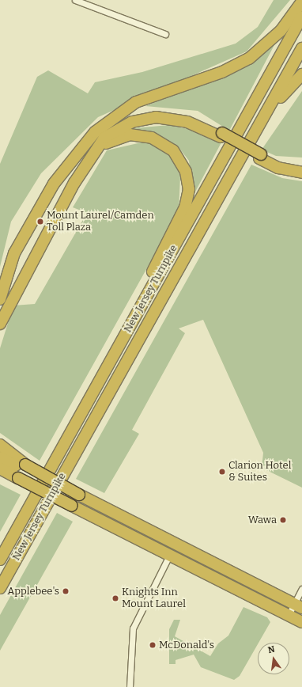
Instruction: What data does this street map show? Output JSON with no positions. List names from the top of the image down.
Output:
{
  "streets": {
    "highway": ["New Jersey Turnpike"]
  },
  "places": [
    "Mount Laurel/Camden Toll Plaza",
    "Clarion Hotel & Suites",
    "Wawa",
    "Applebee's",
    "Knights Inn Mount Laurel",
    "McDonald's"
  ],
  "north": "top"
}
